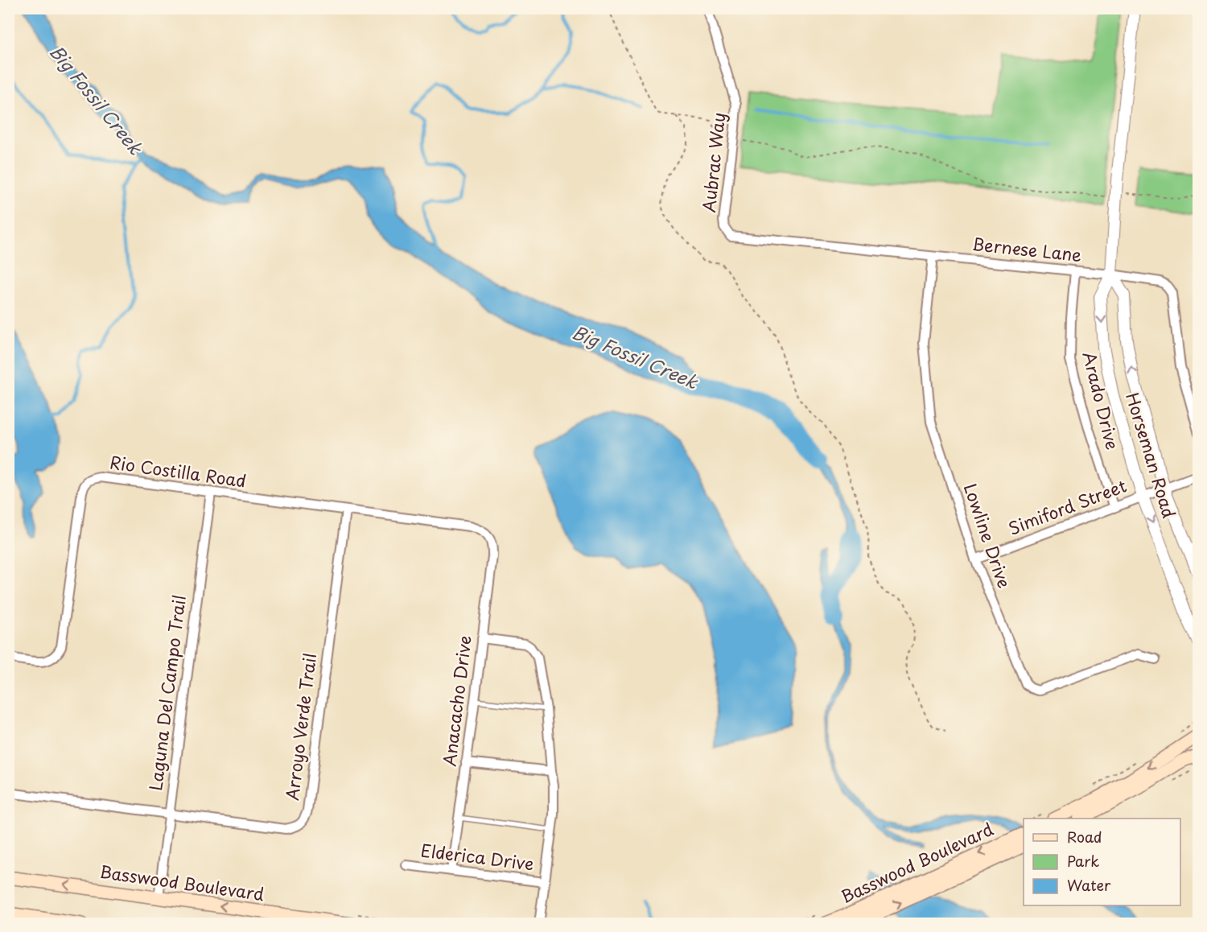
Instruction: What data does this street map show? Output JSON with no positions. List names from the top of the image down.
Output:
{
  "streets": {
    "main road": ["Basswood Boulevard"],
    "street": [
      "Aubrac Way",
      "Bernese Lane",
      "Arado Drive",
      "Horseman Road",
      "Rio Costilla Road",
      "Simiford Street",
      "Lowline Drive",
      "Laguna Del Campo Trail",
      "Anacacho Drive",
      "Arroyo Verde Trail",
      "Elderica Drive"
    ]
  },
  "crossings": [
    ["Aubrac Way", "Bernese Lane"],
    ["Bernese Lane", "Arado Drive"],
    ["Bernese Lane", "Horseman Road"],
    ["Bernese Lane", "Lowline Drive"],
    ["Arado Drive", "Simiford Street"],
    ["Horseman Road", "Simiford Street"],
    ["Rio Costilla Road", "Laguna Del Campo Trail"],
    ["Rio Costilla Road", "Anacacho Drive"],
    ["Rio Costilla Road", "Arroyo Verde Trail"],
    ["Simiford Street", "Lowline Drive"],
    ["Laguna Del Campo Trail", "Arroyo Verde Trail"],
    ["Laguna Del Campo Trail", "Basswood Boulevard"],
    ["Anacacho Drive", "Elderica Drive"]
  ],
  "water": ["Big Fossil Creek"],
  "legend": ["Road", "Park", "Water"]
}
